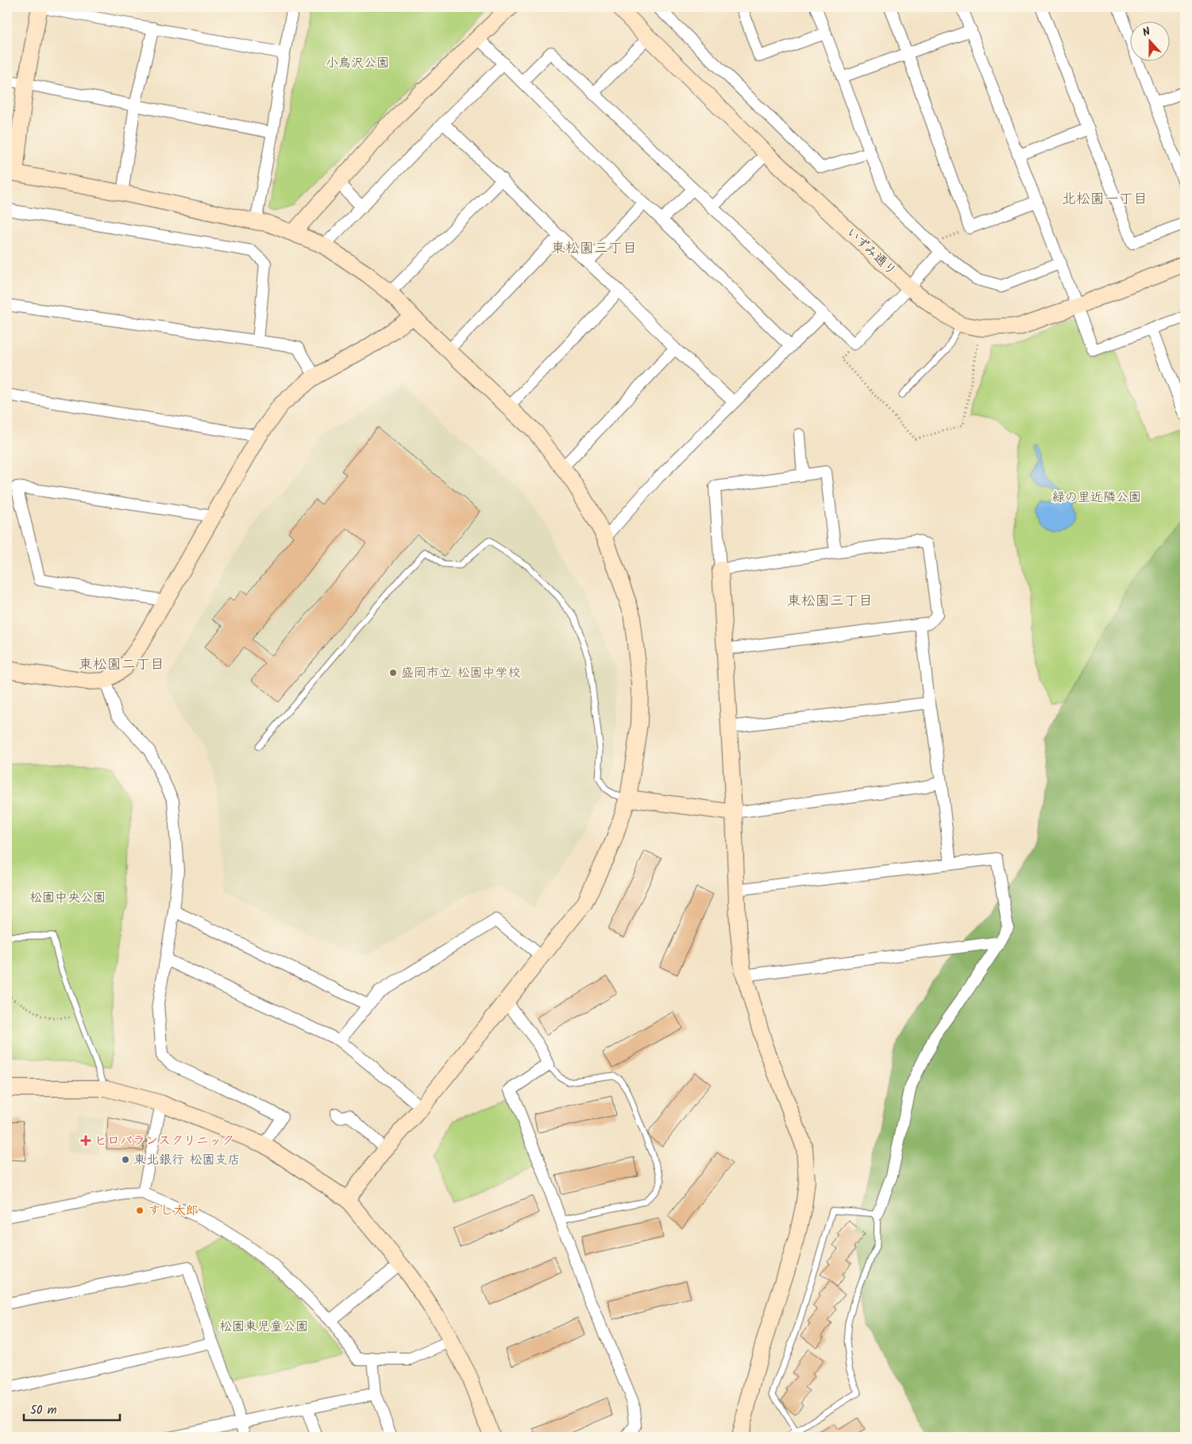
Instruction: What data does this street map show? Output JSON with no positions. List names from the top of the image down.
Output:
{
  "streets": {
    "street": ["いずみ通り"]
  },
  "districts": [
    "北松園一丁目",
    "東松園三丁目",
    "東松園三丁目",
    "東松園二丁目"
  ],
  "parks": [
    "小鳥沢公園",
    "緑の里近隣公園",
    "松園中央公園",
    "松園東児童公園"
  ],
  "places": {
    "other": ["盛岡市立 松園中学校", "東北銀行 松園支店", "すし太郎"],
    "health": ["ヒロバランスクリニック"]
  },
  "scale_bar": "50 m",
  "north": "top"
}
